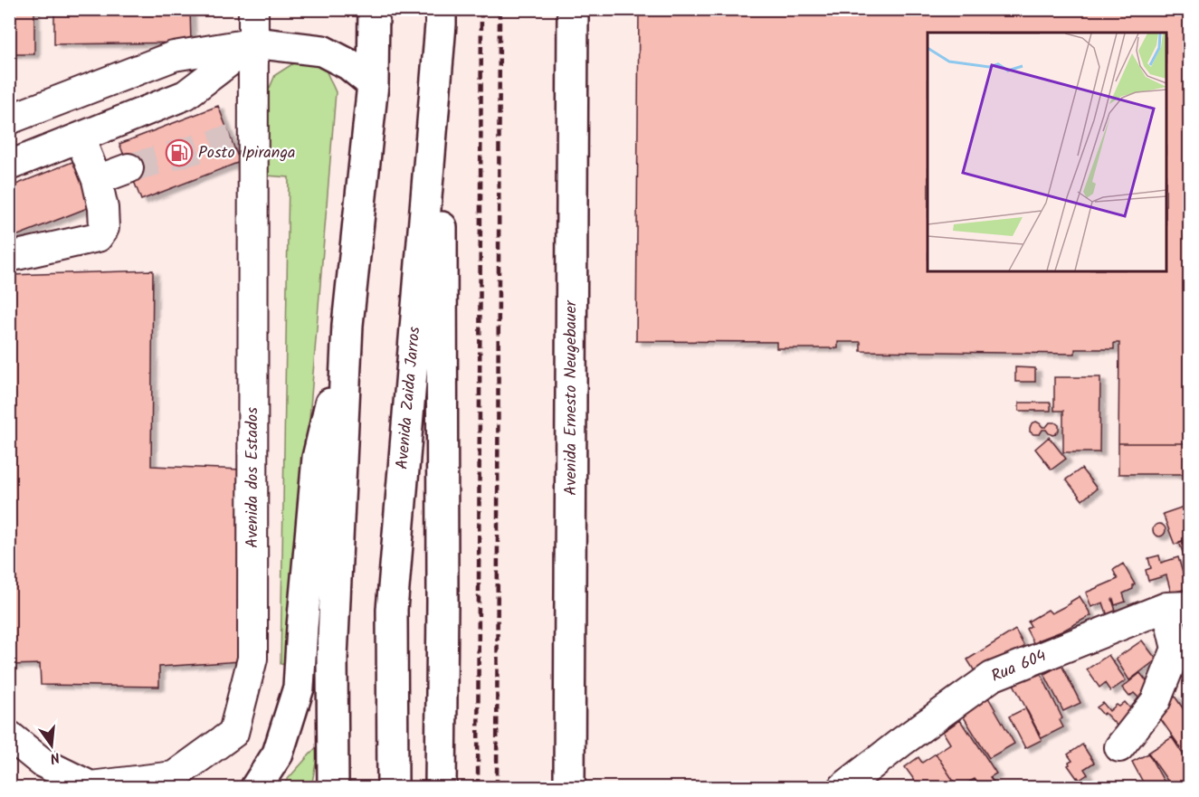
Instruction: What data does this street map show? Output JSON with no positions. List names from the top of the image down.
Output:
{
  "streets": {
    "main road": ["Avenida Zaida Jarros", "Avenida Ernesto Neugebauer"],
    "street": ["Avenida dos Estados", "Rua 604"]
  },
  "places": {
    "fuel station": ["Posto Ipiranga"]
  },
  "north": "bottom"
}
